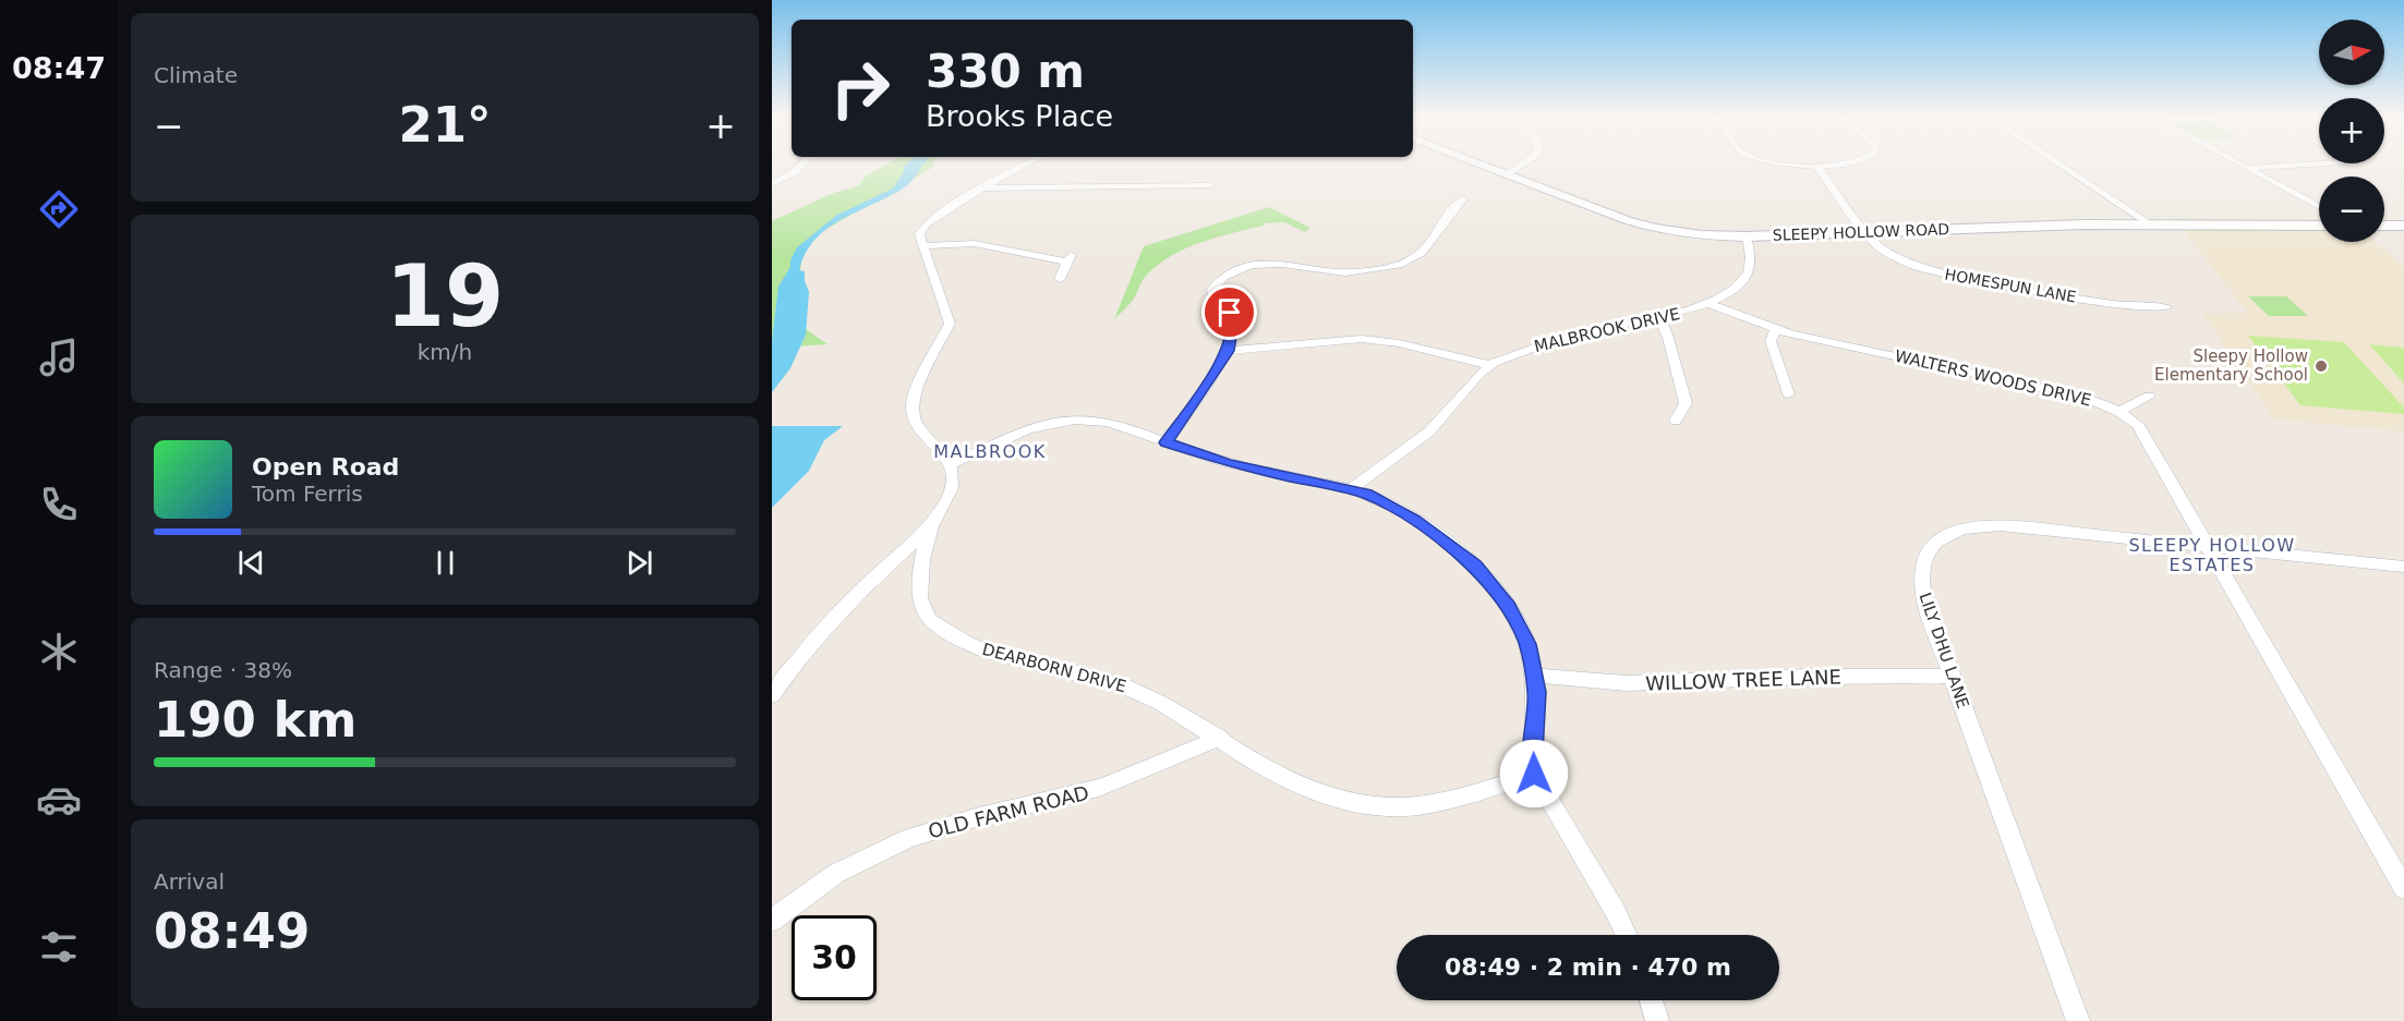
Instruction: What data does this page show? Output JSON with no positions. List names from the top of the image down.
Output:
{
  "streets": {
    "main road": ["SLEEPY HOLLOW ROAD"],
    "street": [
      "HOMESPUN LANE",
      "MALBROOK DRIVE",
      "WALTERS WOODS DRIVE",
      "LILY DHU LANE",
      "DEARBORN DRIVE",
      "WILLOW TREE LANE",
      "OLD FARM ROAD"
    ]
  },
  "crossings": [
    ["SLEEPY HOLLOW ROAD", "HOMESPUN LANE"],
    ["SLEEPY HOLLOW ROAD", "MALBROOK DRIVE"],
    ["MALBROOK DRIVE", "WALTERS WOODS DRIVE"],
    ["WALTERS WOODS DRIVE", "LILY DHU LANE"],
    ["LILY DHU LANE", "WILLOW TREE LANE"],
    ["DEARBORN DRIVE", "OLD FARM ROAD"]
  ],
  "districts": ["MALBROOK", "SLEEPY HOLLOW ESTATES"],
  "places": ["Sleepy Hollow Elementary School"],
  "north": "right",
  "page": {
    "tabs": "08:47",
    "tile": [
      "Climate",
      ["19", "km/h"],
      ["Range · 38%", "190 km"],
      ["Arrival", "08:49"]
    ],
    "map_buttons": ["+", "−"],
    "turn": ["330 m", "Brooks Place"],
    "heat": ["−", "21°", "+"],
    "song": ["Open Road", "Tom Ferris"],
    "limit": "30",
    "trip": "08:49 · 2 min · 470 m"
  }
}
